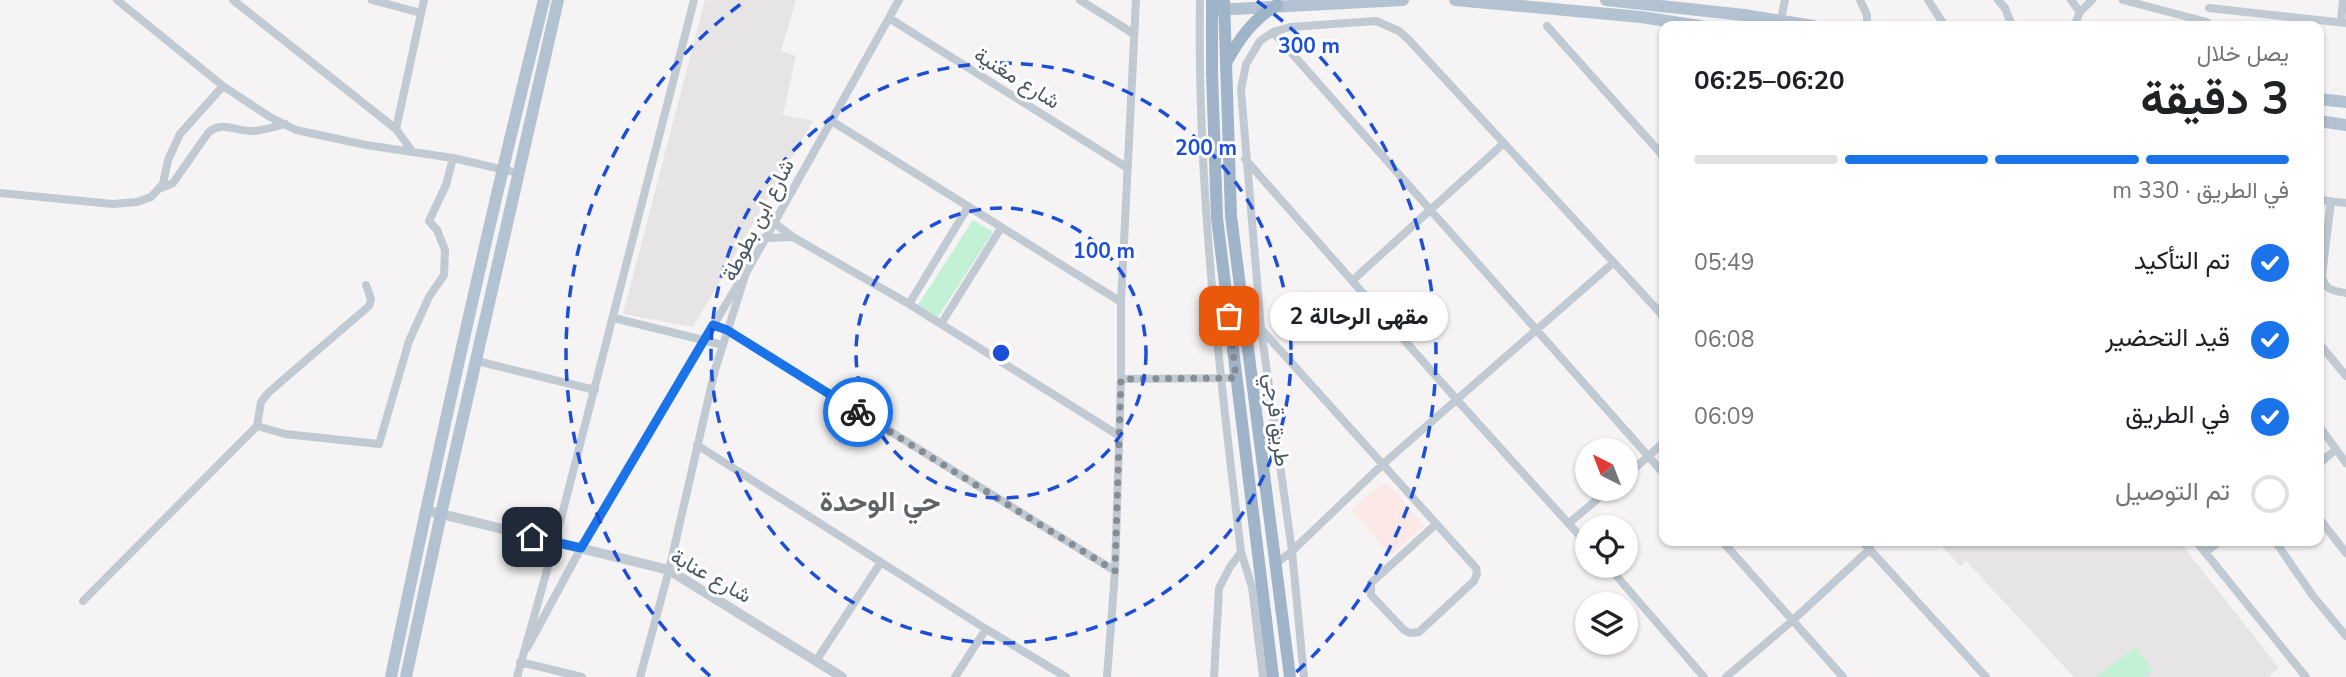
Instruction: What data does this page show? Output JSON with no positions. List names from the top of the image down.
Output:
{
  "streets": {
    "highway": ["طريق قرجي"],
    "street": ["شارع مغنية", "شارع ابن بطوطة", "شارع عنابة"]
  },
  "crossings": [
    ["شارع مغنية", "شارع ابن بطوطة"],
    ["شارع ابن بطوطة", "شارع عنابة"]
  ],
  "districts": ["حي الوحدة"],
  "places": ["مقهى الرحالة 2"],
  "north": "top left",
  "page": {
    "heading": ["3 دقيقة", "يصل خلال", "06:20–06:25"],
    "bar": "في الطريق · 330 m",
    "list": [
      ["تم التأكيد", "05:49"],
      ["قيد التحضير", "06:08"],
      ["في الطريق", "06:09"],
      "تم التوصيل"
    ],
    "bubble": "مقهى الرحالة 2"
  },
  "rings": ["300 m", "200 m", "100 m"]
}
